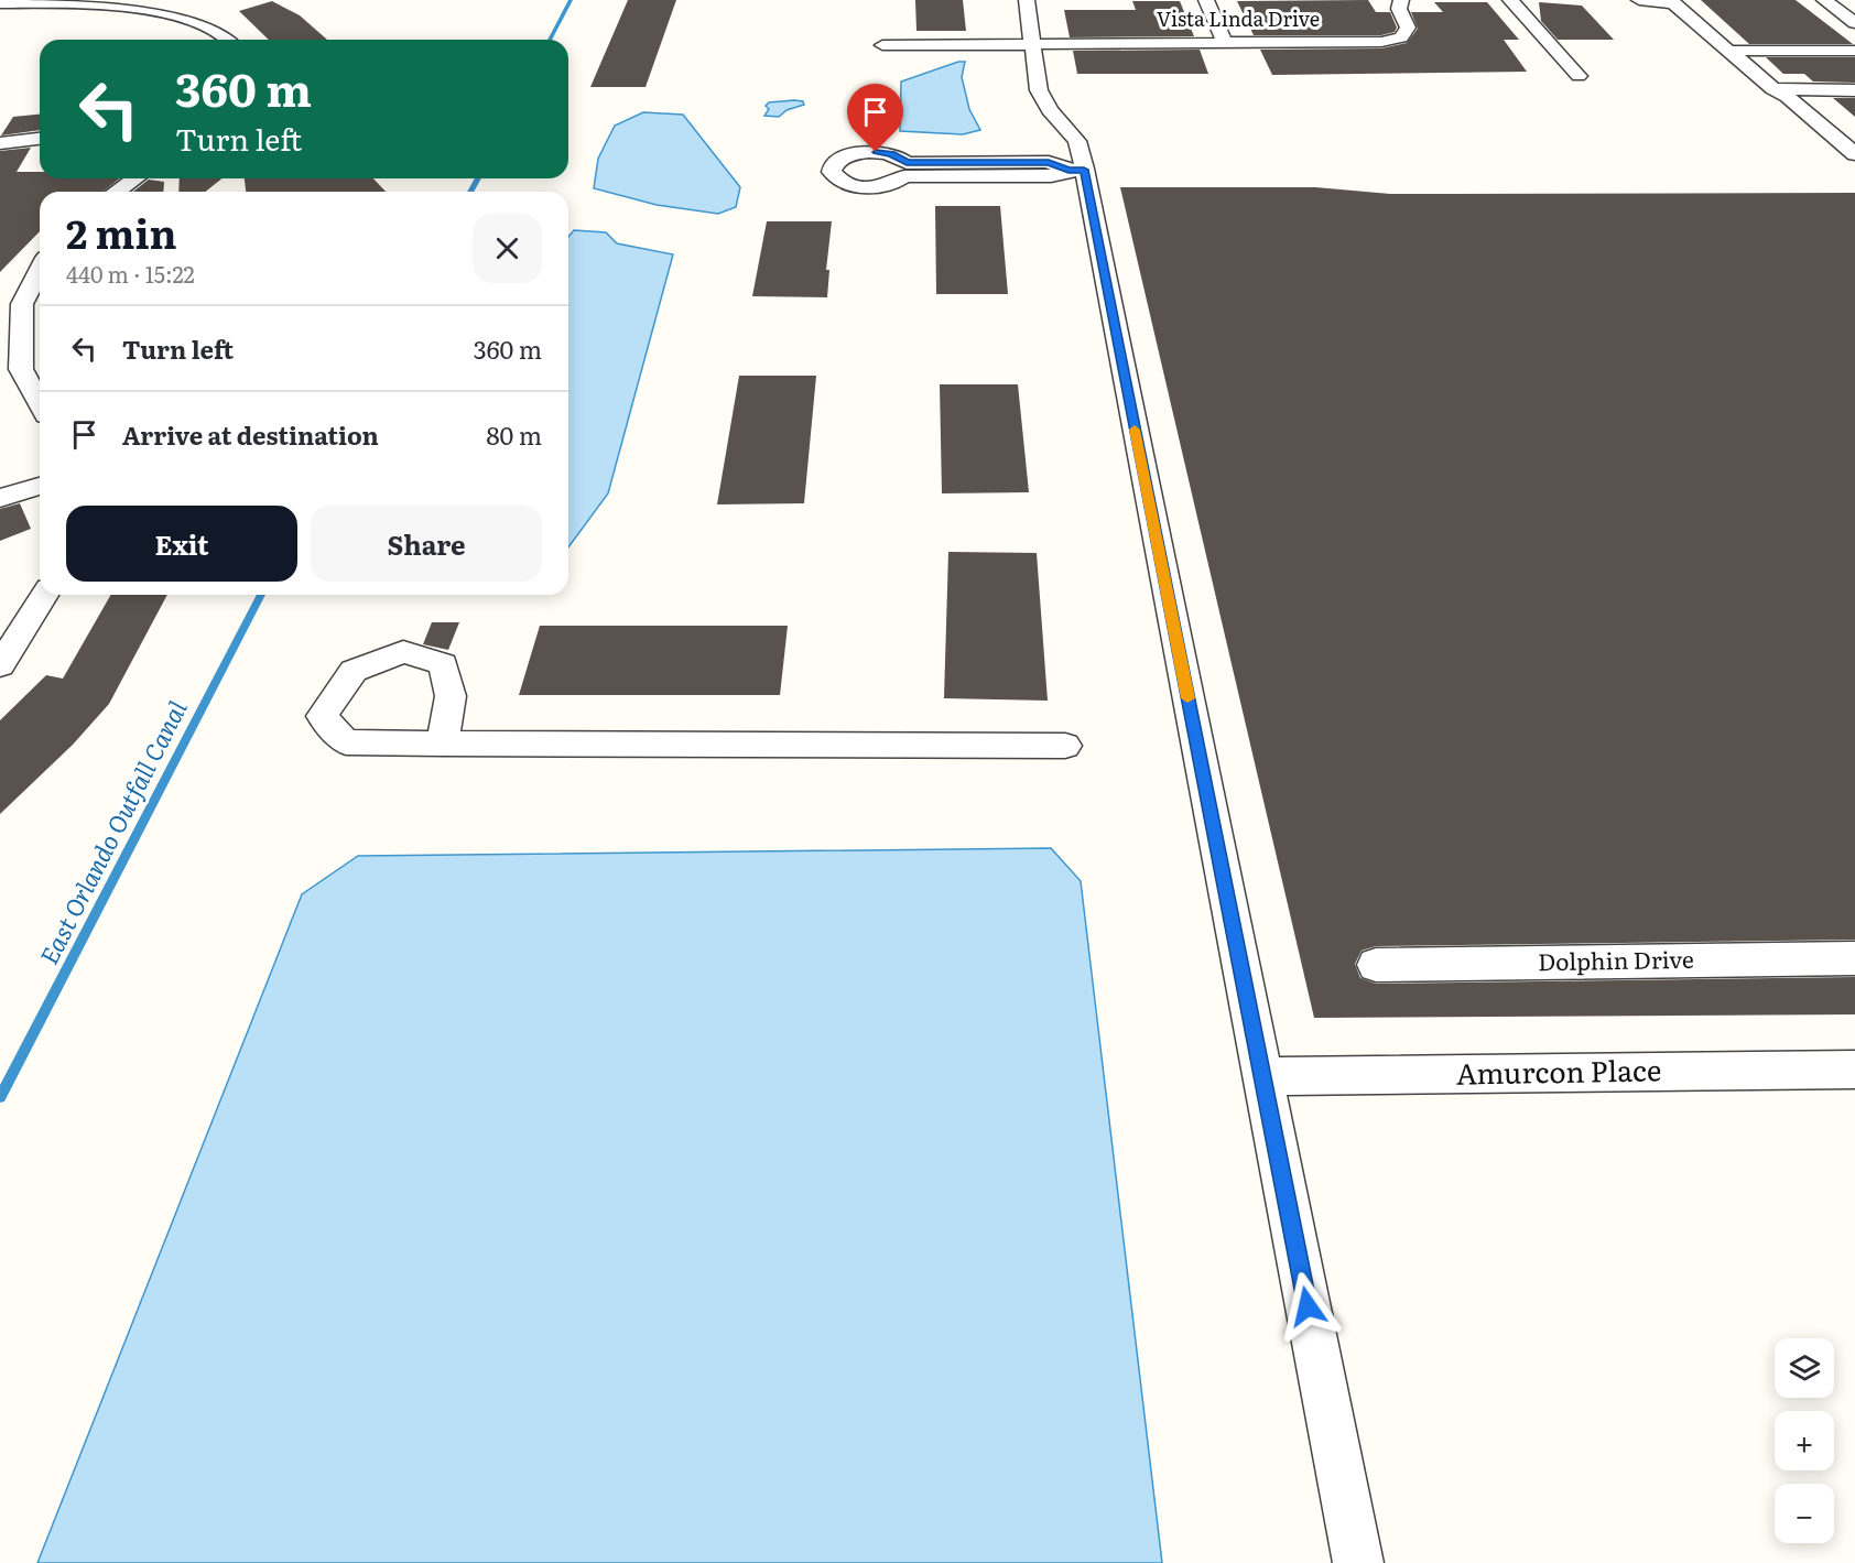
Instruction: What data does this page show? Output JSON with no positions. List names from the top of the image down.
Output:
{
  "streets": {
    "street": ["Vista Linda Drive", "Dolphin Drive", "Amurcon Place"]
  },
  "water": ["East Orlando Outfall Canal"],
  "page": {
    "turn": ["360 m", "Turn left"],
    "heading": ["2 min", "440 m · 15:22"],
    "list": [
      {
        "name": "Turn left",
        "value": "360 m"
      },
      {
        "name": "Arrive at destination",
        "value": "80 m"
      }
    ],
    "buttons": ["Exit", "Share"],
    "map_buttons": ["+", "−"]
  }
}
